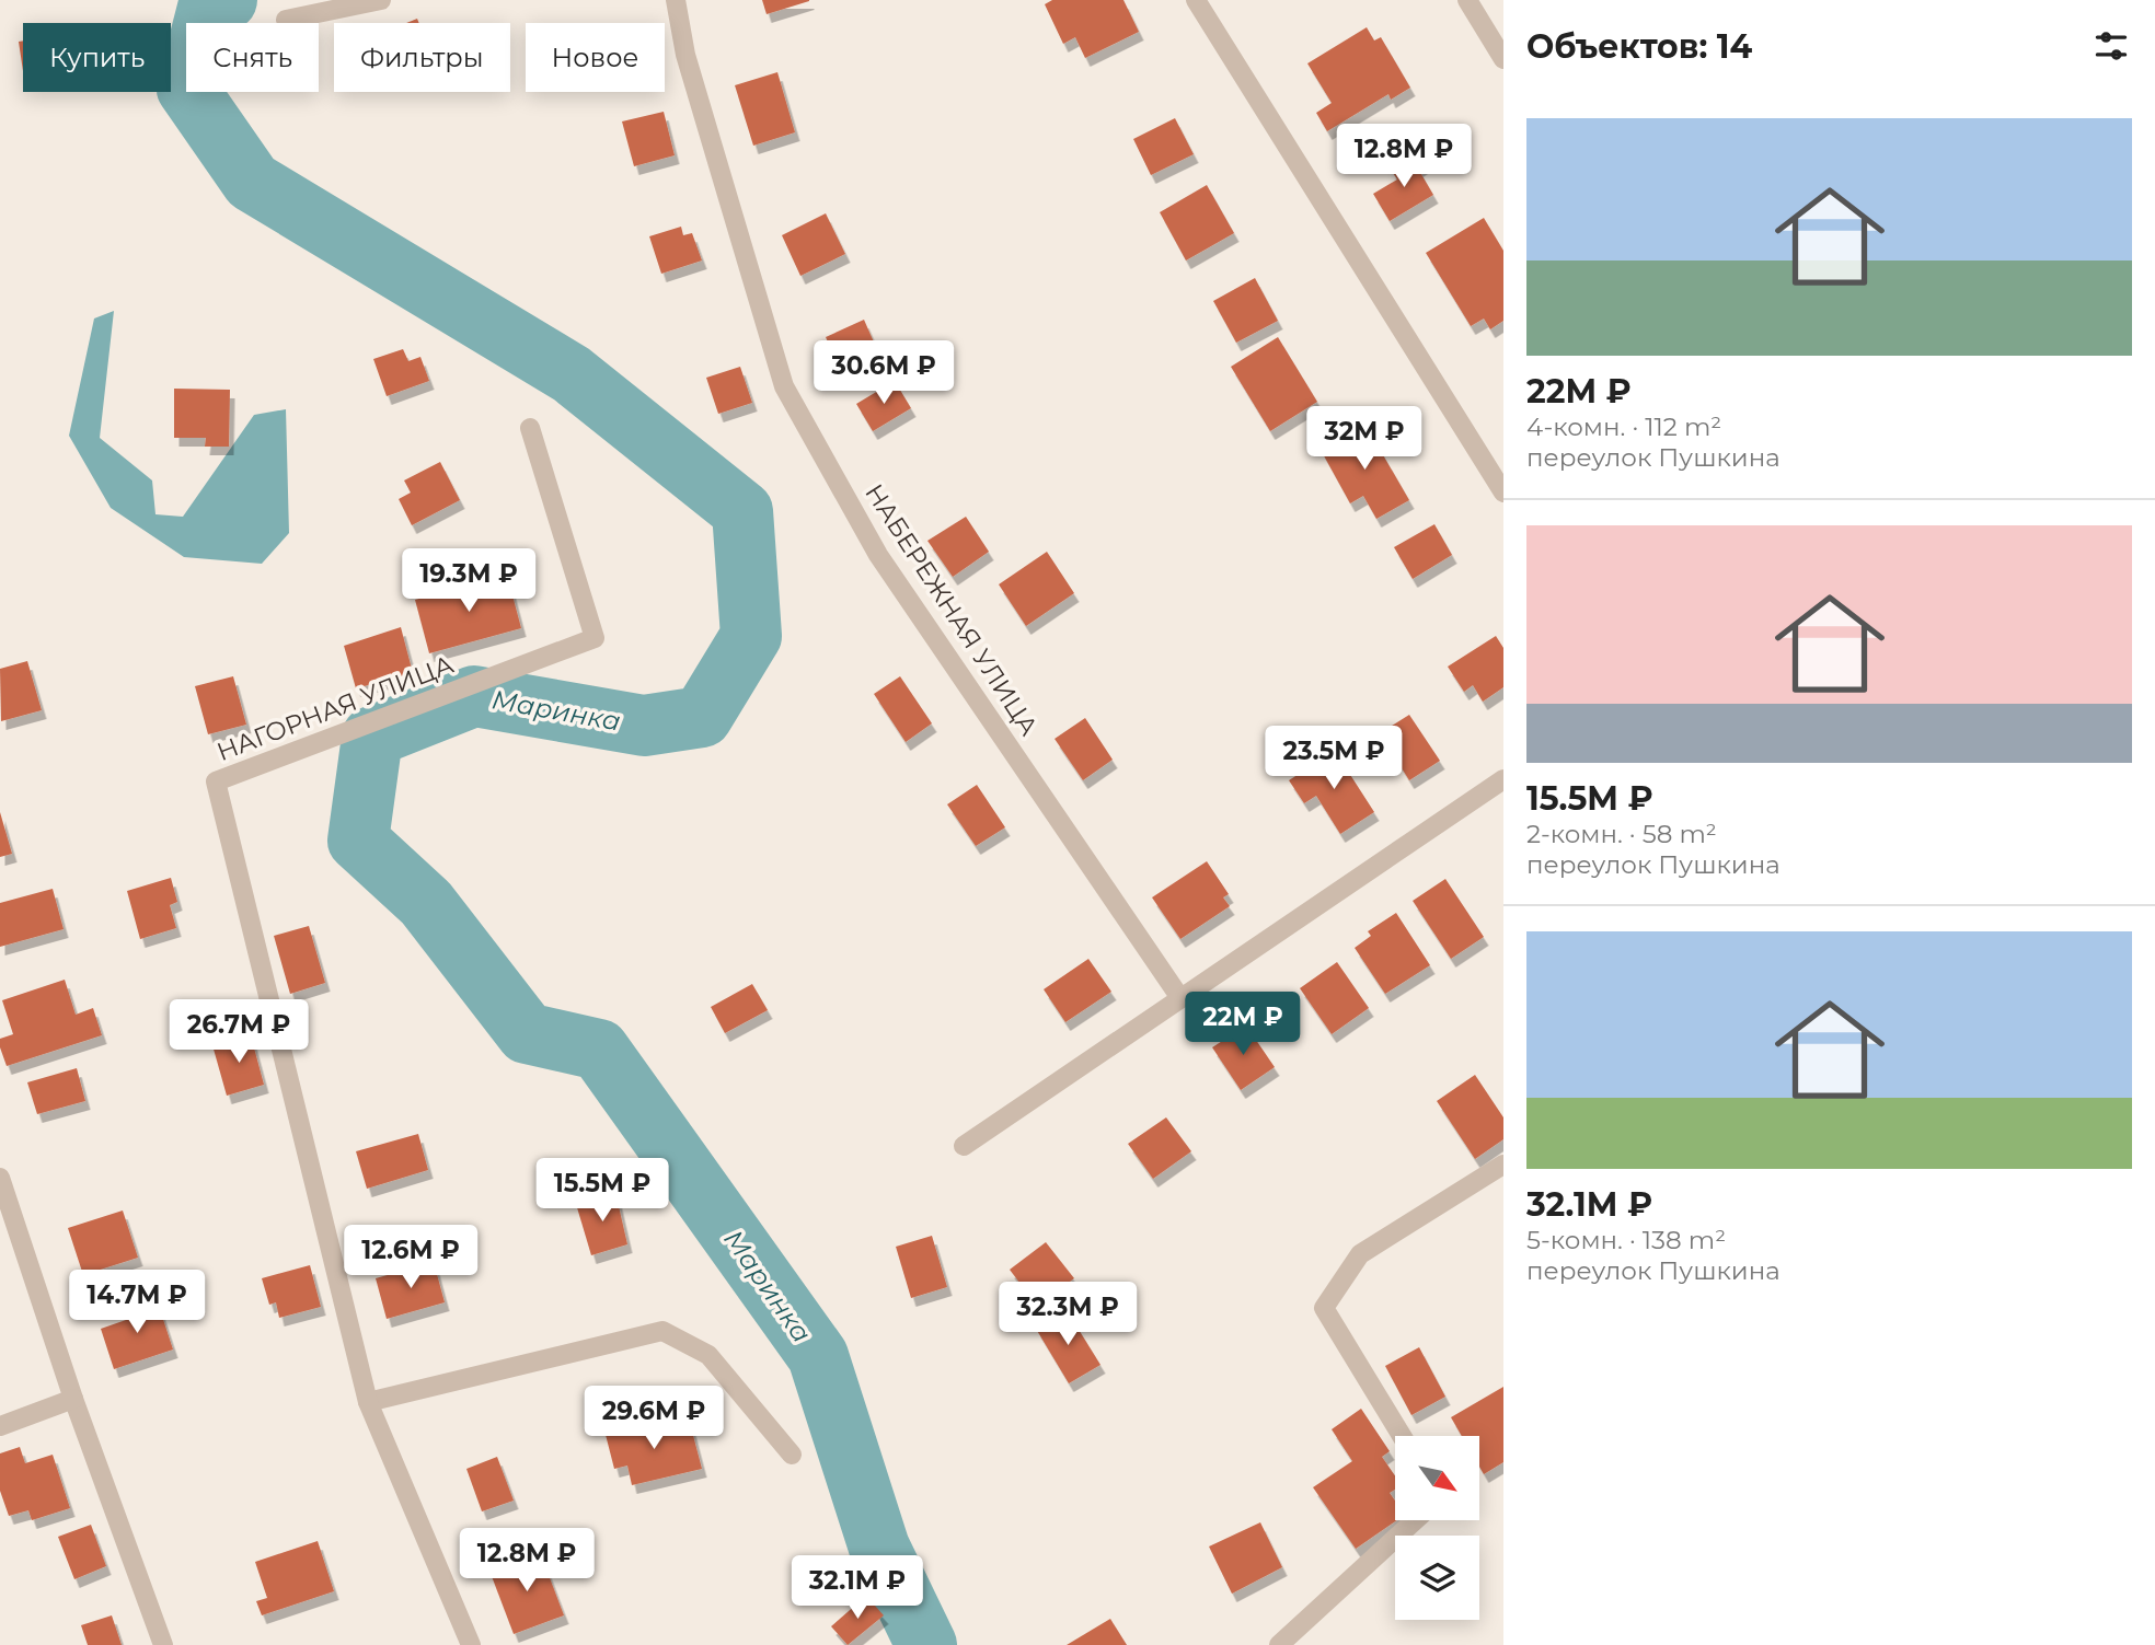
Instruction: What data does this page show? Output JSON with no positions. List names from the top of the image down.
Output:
{
  "streets": {
    "street": ["НАБЕРЕЖНАЯ УЛИЦА", "НАГОРНАЯ УЛИЦА"]
  },
  "water": ["Маринка"],
  "north": "bottom right",
  "page": {
    "heading": "Объектов: 14",
    "chip": [
      "Купить",
      "Снять",
      "Фильтры",
      "Новое"
    ],
    "list": [
      {
        "name": "22M ₽",
        "note": "4-комн. · 112 m² · переулок Пушкина"
      },
      {
        "name": "15.5M ₽",
        "note": "2-комн. · 58 m² · переулок Пушкина"
      },
      {
        "name": "32.1M ₽",
        "note": "5-комн. · 138 m² · переулок Пушкина"
      }
    ],
    "price": [
      "12.8M ₽",
      "30.6M ₽",
      "32M ₽",
      "19.3M ₽",
      "23.5M ₽",
      "22M ₽",
      "26.7M ₽",
      "15.5M ₽",
      "12.6M ₽",
      "14.7M ₽",
      "32.3M ₽",
      "29.6M ₽",
      "12.8M ₽",
      "32.1M ₽"
    ]
  }
}
